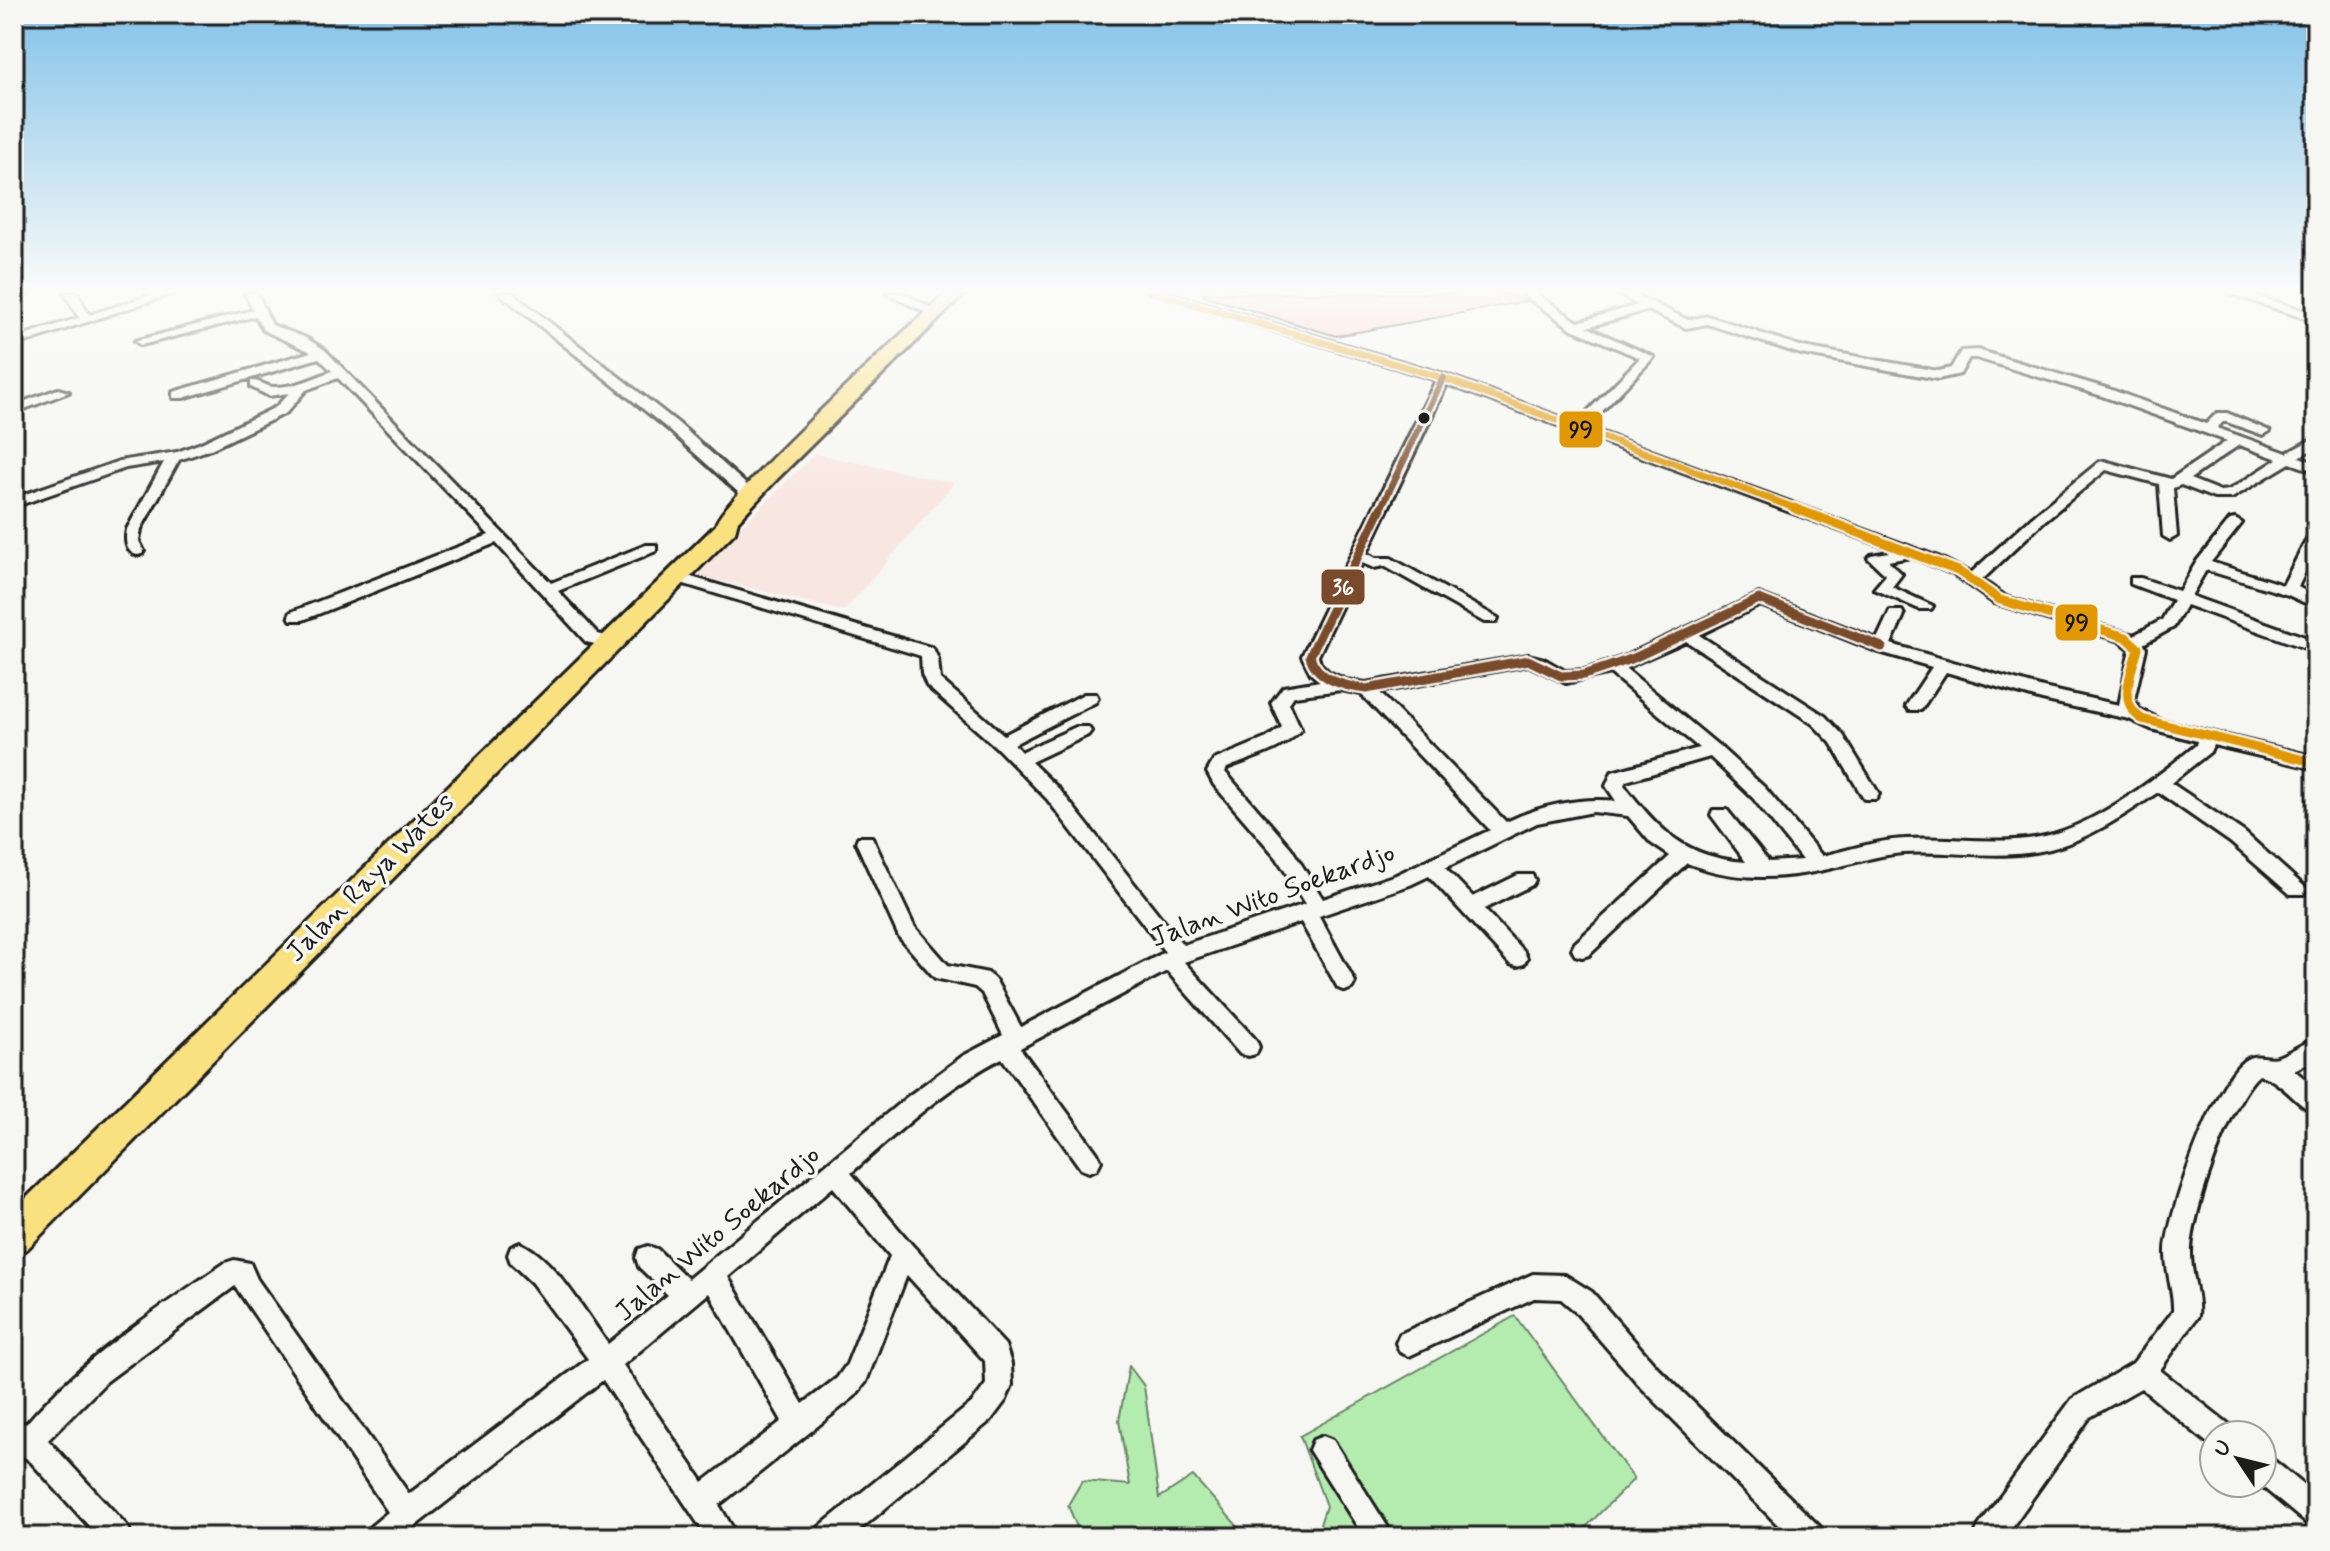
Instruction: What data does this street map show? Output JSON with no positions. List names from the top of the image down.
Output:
{
  "streets": {
    "highway": ["Jalan Raya Wates"],
    "street": ["Jalan Wito Soekardjo"]
  },
  "lines": ["transit line 99", "transit line 36"],
  "north": "top left"
}
